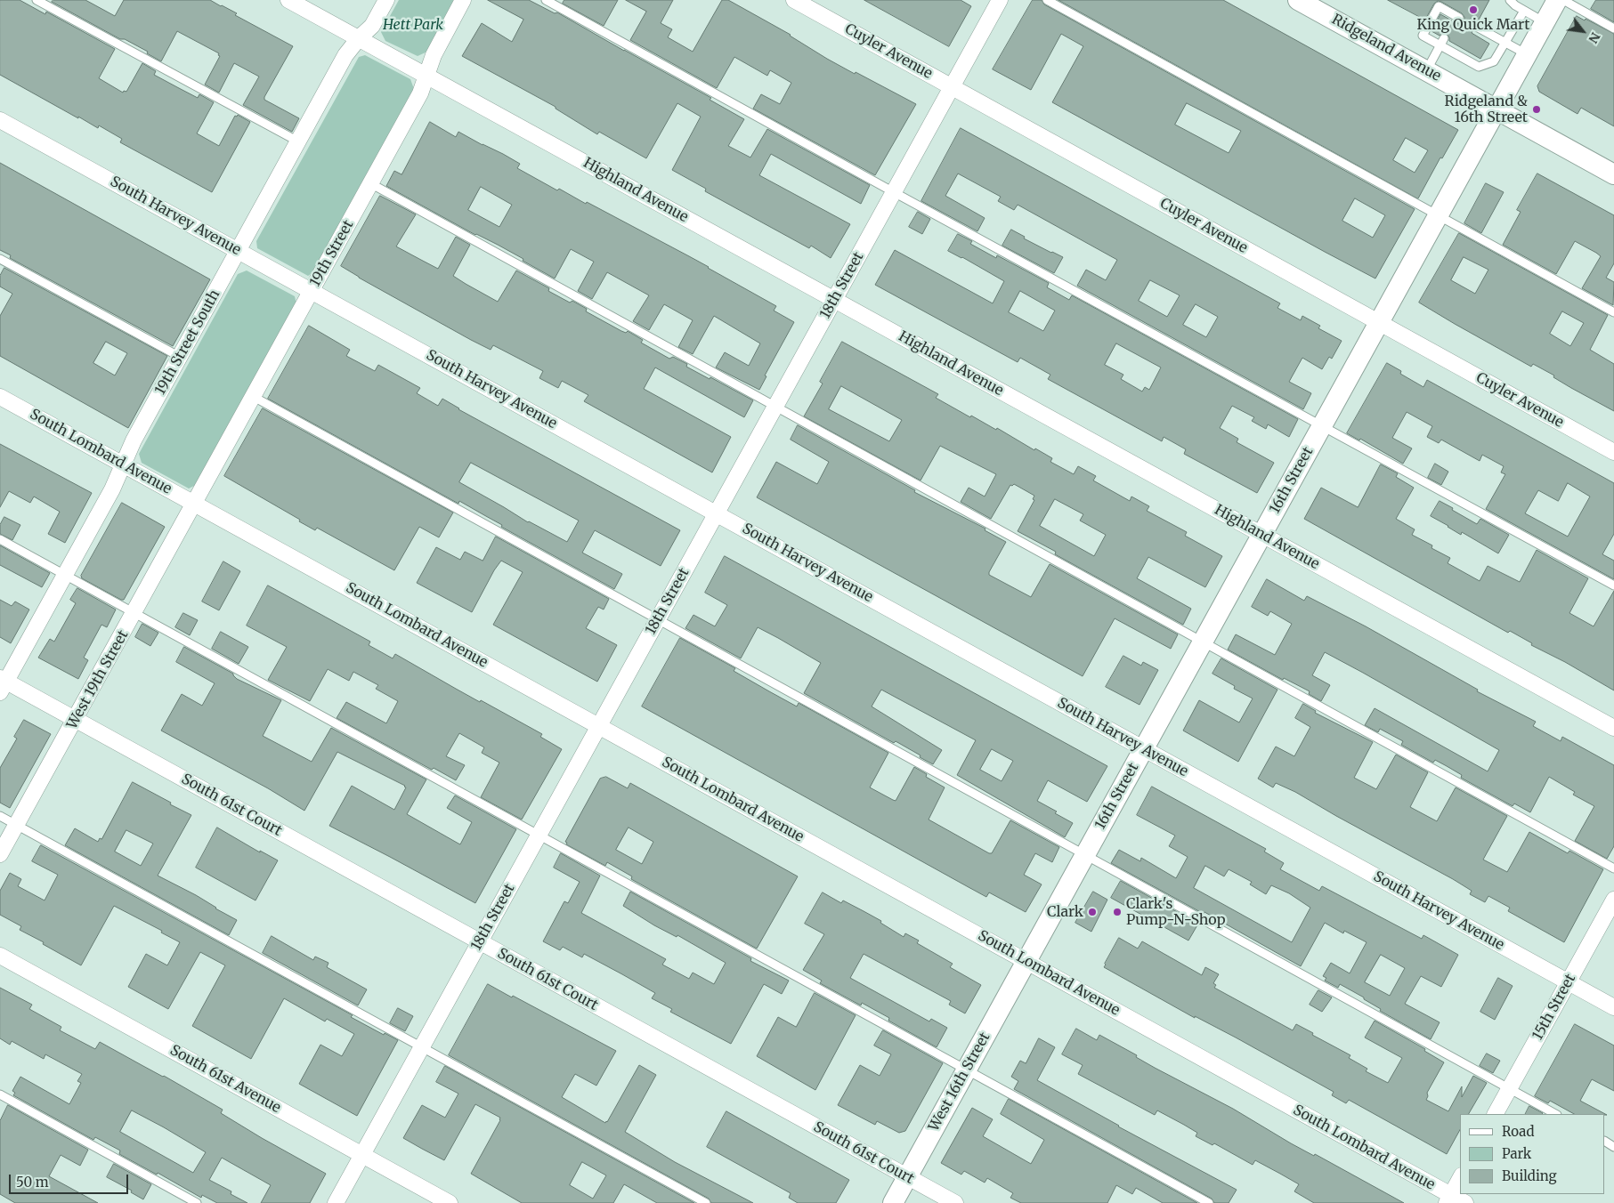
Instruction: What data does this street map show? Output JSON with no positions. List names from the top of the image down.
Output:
{
  "streets": {
    "street": [
      "Ridgeland Avenue",
      "Cuyler Avenue",
      "Highland Avenue",
      "South Harvey Avenue",
      "19th Street",
      "18th Street",
      "19th Street South",
      "South Lombard Avenue",
      "16th Street",
      "West 19th Street",
      "South 61st Court",
      "15th Street",
      "South 61st Avenue",
      "West 16th Street"
    ]
  },
  "crossings": [
    ["Ridgeland Avenue", "16th Street"],
    ["Cuyler Avenue", "18th Street"],
    ["Cuyler Avenue", "16th Street"],
    ["Highland Avenue", "19th Street"],
    ["Highland Avenue", "18th Street"],
    ["Highland Avenue", "19th Street South"],
    ["Highland Avenue", "16th Street"],
    ["South Harvey Avenue", "19th Street"],
    ["South Harvey Avenue", "18th Street"],
    ["South Harvey Avenue", "19th Street South"],
    ["South Harvey Avenue", "16th Street"],
    ["South Harvey Avenue", "15th Street"],
    ["19th Street", "South Lombard Avenue"],
    ["19th Street", "West 19th Street"],
    ["18th Street", "South Lombard Avenue"],
    ["18th Street", "South 61st Court"],
    ["18th Street", "South 61st Avenue"],
    ["19th Street South", "South Lombard Avenue"],
    ["19th Street South", "South 61st Court"],
    ["South Lombard Avenue", "16th Street"],
    ["South Lombard Avenue", "West 19th Street"],
    ["South Lombard Avenue", "West 16th Street"],
    ["16th Street", "West 16th Street"],
    ["West 19th Street", "South 61st Court"],
    ["South 61st Court", "West 16th Street"]
  ],
  "parks": ["Hett Park"],
  "places": [
    "King Quick Mart",
    "Ridgeland & 16th Street",
    "Clark",
    "Clark's Pump-N-Shop"
  ],
  "legend": ["Road", "Park", "Building"],
  "scale_bar": "50 m",
  "north": "bottom right"
}
